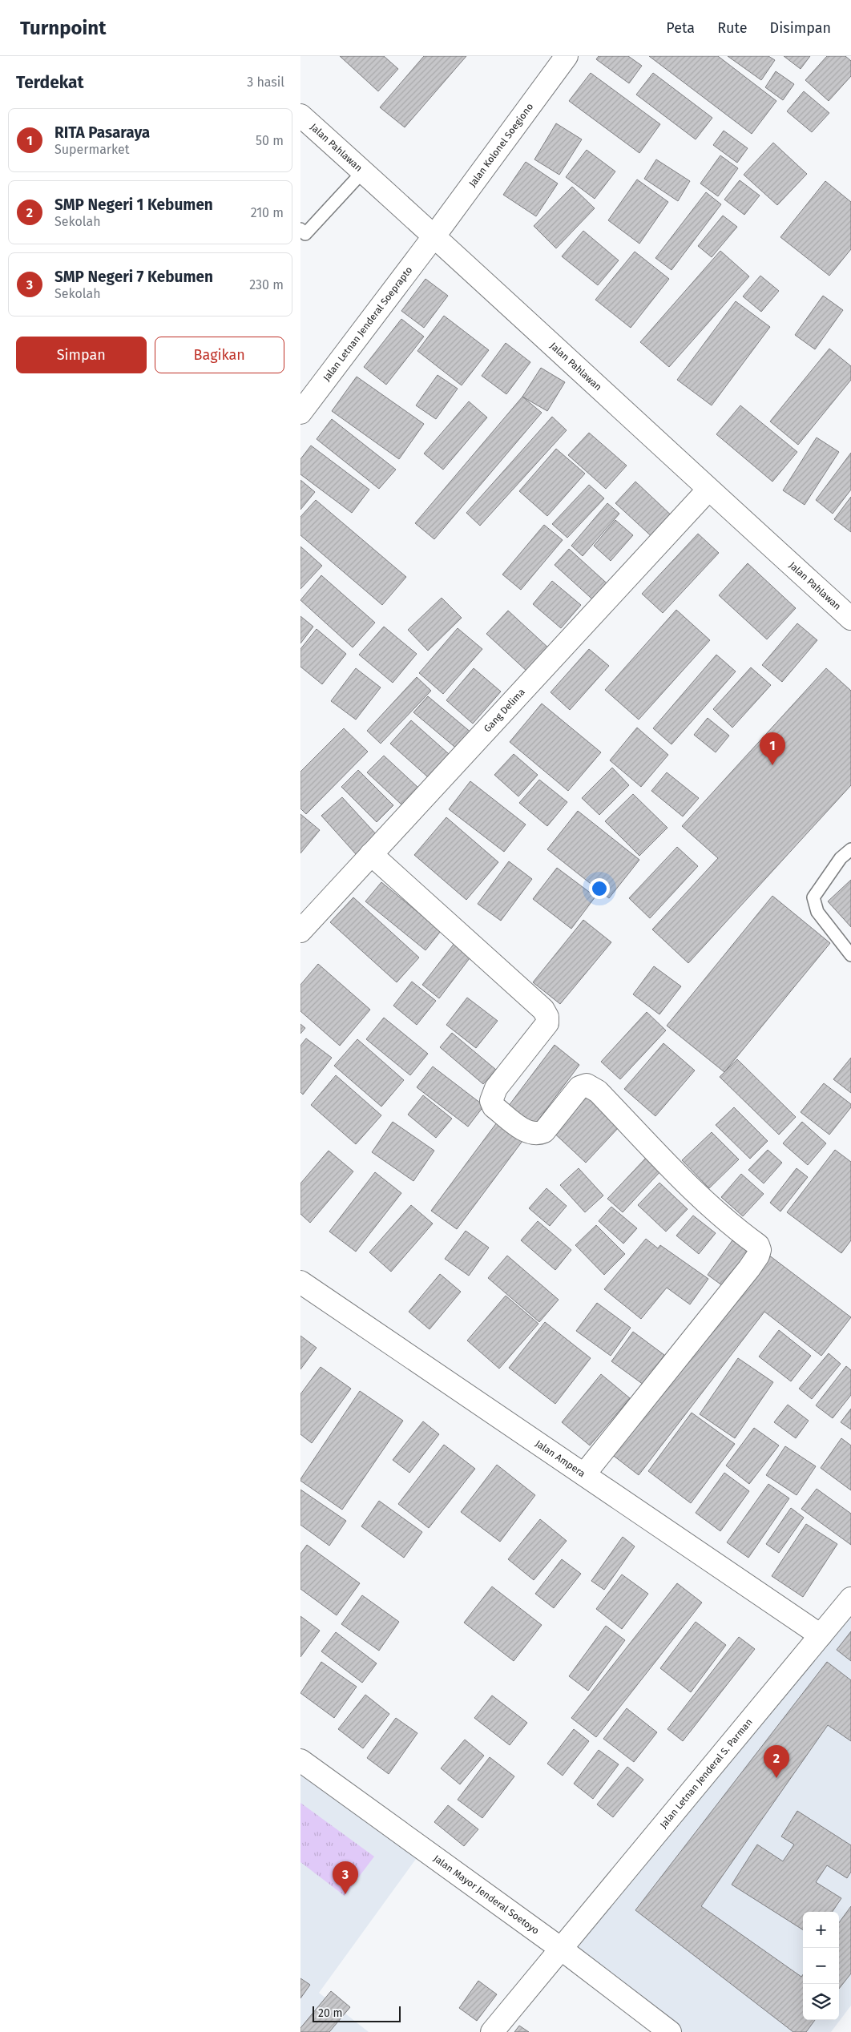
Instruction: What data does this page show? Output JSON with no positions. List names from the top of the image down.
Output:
{
  "streets": {
    "street": [
      "Jalan Kolonel Soegiono",
      "Jalan Pahlawan",
      "Jalan Letnan Jenderal Soeprapto",
      "Gang Delima",
      "Jalan Ampera",
      "Jalan Letnan Jenderal S. Parman",
      "Jalan Mayor Jenderal Soetoyo"
    ]
  },
  "crossings": [
    ["Jalan Kolonel Soegiono", "Jalan Pahlawan"],
    ["Jalan Kolonel Soegiono", "Jalan Letnan Jenderal Soeprapto"],
    ["Jalan Pahlawan", "Jalan Letnan Jenderal Soeprapto"],
    ["Jalan Pahlawan", "Gang Delima"],
    ["Jalan Ampera", "Jalan Letnan Jenderal S. Parman"],
    ["Jalan Letnan Jenderal S. Parman", "Jalan Mayor Jenderal Soetoyo"]
  ],
  "scale_bar": "20 m",
  "page": {
    "header": "Turnpoint",
    "nav": ["Peta", "Rute", "Disimpan"],
    "heading": ["Terdekat", "3 hasil"],
    "list": [
      {
        "mark": "1",
        "name": "RITA Pasaraya",
        "note": "Supermarket",
        "value": "50 m"
      },
      {
        "mark": "2",
        "name": "SMP Negeri 1 Kebumen",
        "note": "Sekolah",
        "value": "210 m"
      },
      {
        "mark": "3",
        "name": "SMP Negeri 7 Kebumen",
        "note": "Sekolah",
        "value": "230 m"
      }
    ],
    "buttons": ["Simpan", "Bagikan"],
    "pins": ["1", "2", "3"],
    "map_buttons": ["+", "−"],
    "scale": "20 m"
  }
}
